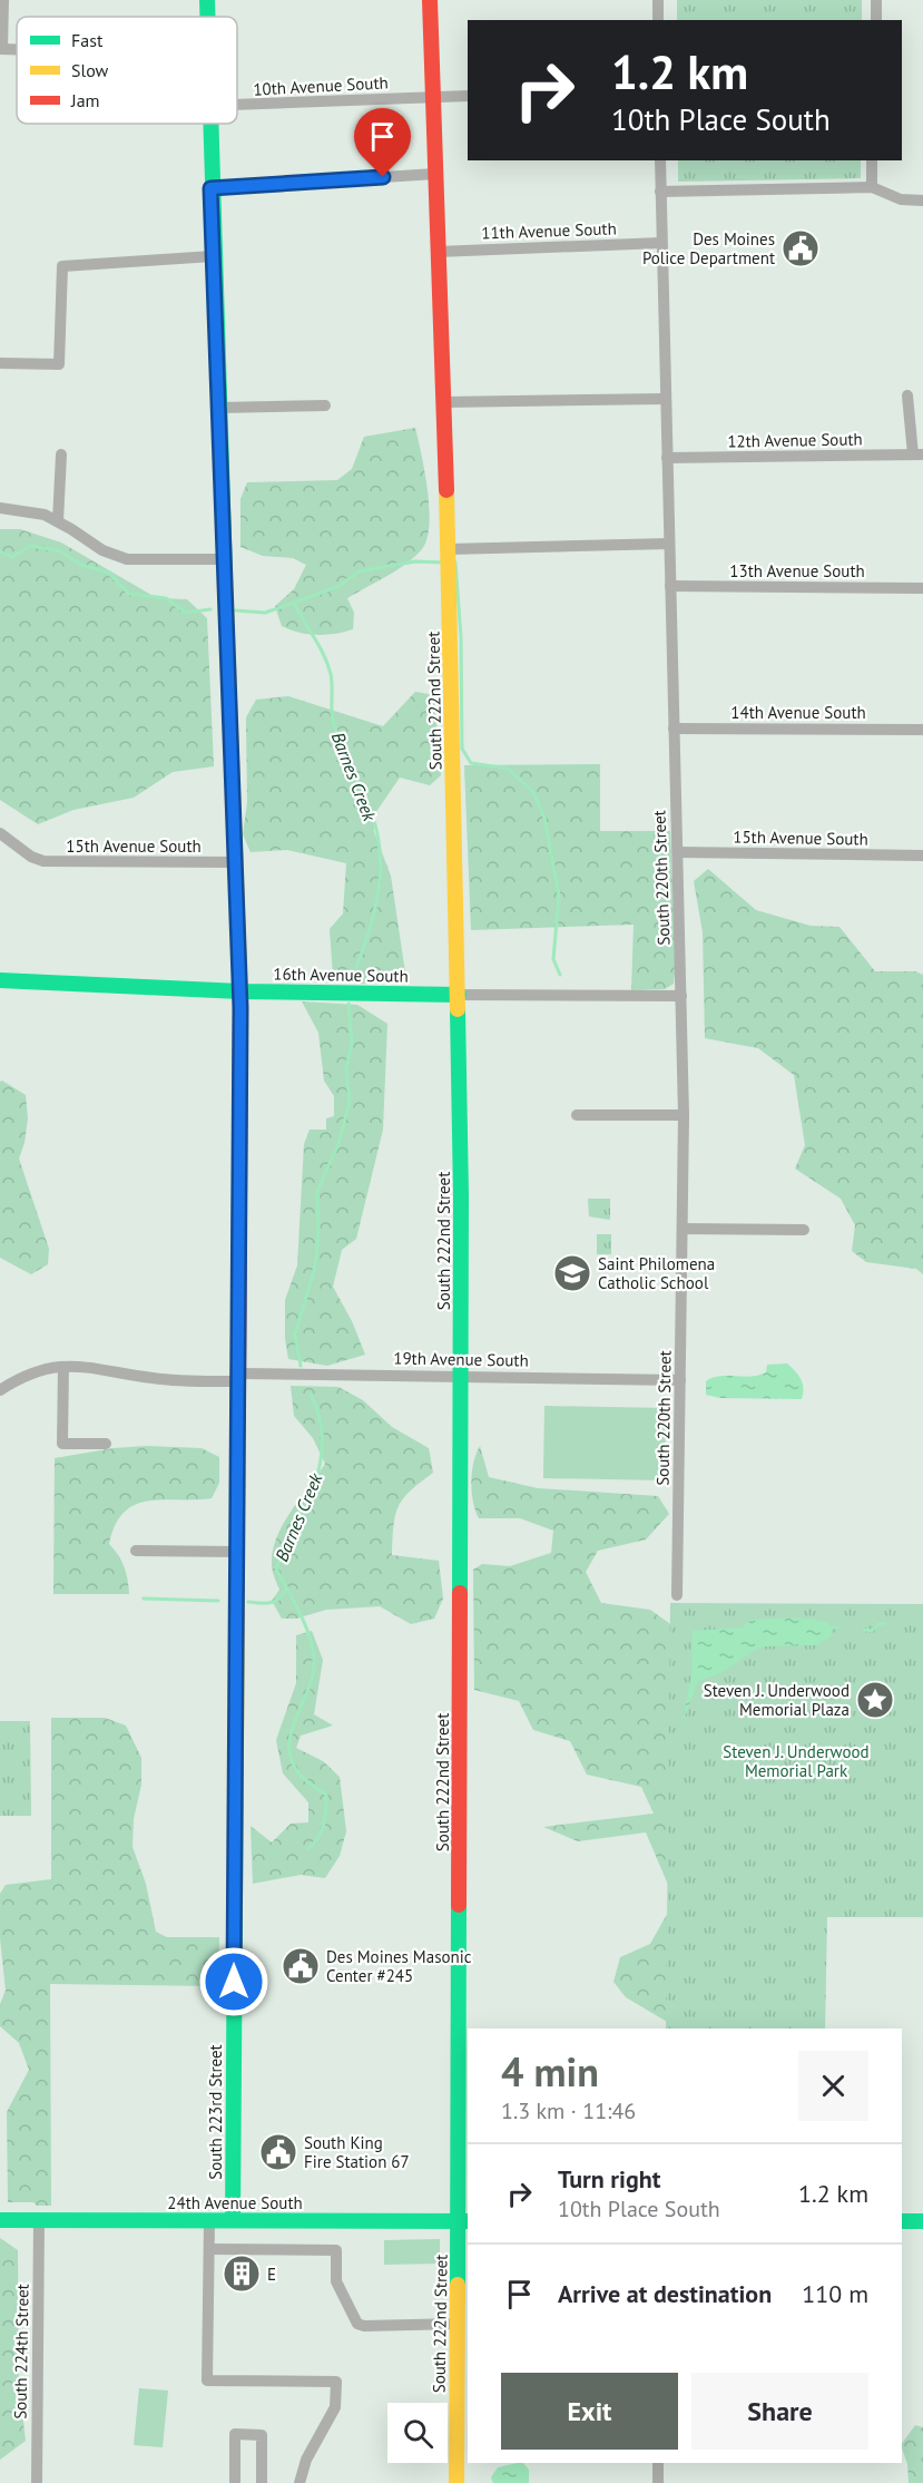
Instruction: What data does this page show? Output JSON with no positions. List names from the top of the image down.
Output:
{
  "streets": {
    "street": [
      "10th Avenue South",
      "11th Avenue South",
      "12th Avenue South",
      "13th Avenue South",
      "South 222nd Street",
      "14th Avenue South",
      "15th Avenue South",
      "South 220th Street",
      "16th Avenue South",
      "19th Avenue South",
      "South 223rd Street",
      "24th Avenue South",
      "South 224th Street"
    ]
  },
  "crossings": [
    ["10th Avenue South", "South 222nd Street"],
    ["11th Avenue South", "South 222nd Street"],
    ["11th Avenue South", "South 220th Street"],
    ["12th Avenue South", "South 220th Street"],
    ["13th Avenue South", "South 220th Street"],
    ["South 222nd Street", "16th Avenue South"],
    ["South 222nd Street", "19th Avenue South"],
    ["South 222nd Street", "24th Avenue South"],
    ["14th Avenue South", "South 220th Street"],
    ["15th Avenue South", "South 220th Street"],
    ["15th Avenue South", "South 223rd Street"],
    ["South 220th Street", "16th Avenue South"],
    ["South 220th Street", "19th Avenue South"],
    ["16th Avenue South", "South 223rd Street"],
    ["19th Avenue South", "South 223rd Street"],
    ["South 223rd Street", "24th Avenue South"],
    ["24th Avenue South", "South 224th Street"]
  ],
  "water": ["Barnes Creek"],
  "parks": ["Steven J. Underwood Memorial Park"],
  "places": {
    "public building": ["Des Moines Police Department", "Des Moines Masonic Center #245", "South King Fire Station 67"],
    "school or university": ["Saint Philomena Catholic School"],
    "place": ["Steven J. Underwood Memorial Plaza"],
    "building": ["E"]
  },
  "legend": ["Fast", "Slow", "Jam"],
  "page": {
    "turn": ["1.2 km", "10th Place South"],
    "heading": ["4 min", "1.3 km · 11:46"],
    "list": [
      {
        "name": "Turn right",
        "note": "10th Place South",
        "value": "1.2 km"
      },
      {
        "name": "Arrive at destination",
        "value": "110 m"
      }
    ],
    "buttons": ["Exit", "Share"]
  }
}
